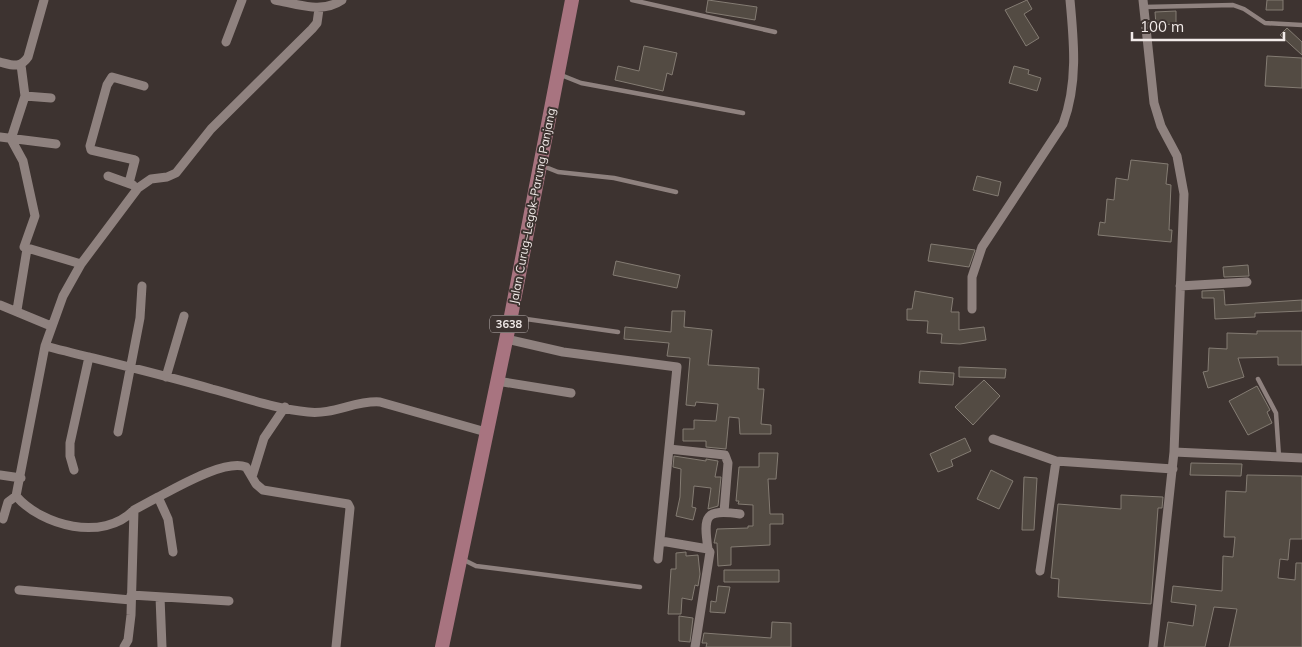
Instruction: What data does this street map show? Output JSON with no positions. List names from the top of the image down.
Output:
{
  "streets": {
    "main road": ["Jalan Curug–Legok–Parung Panjang", "3638"]
  },
  "scale_bar": "100 m"
}
